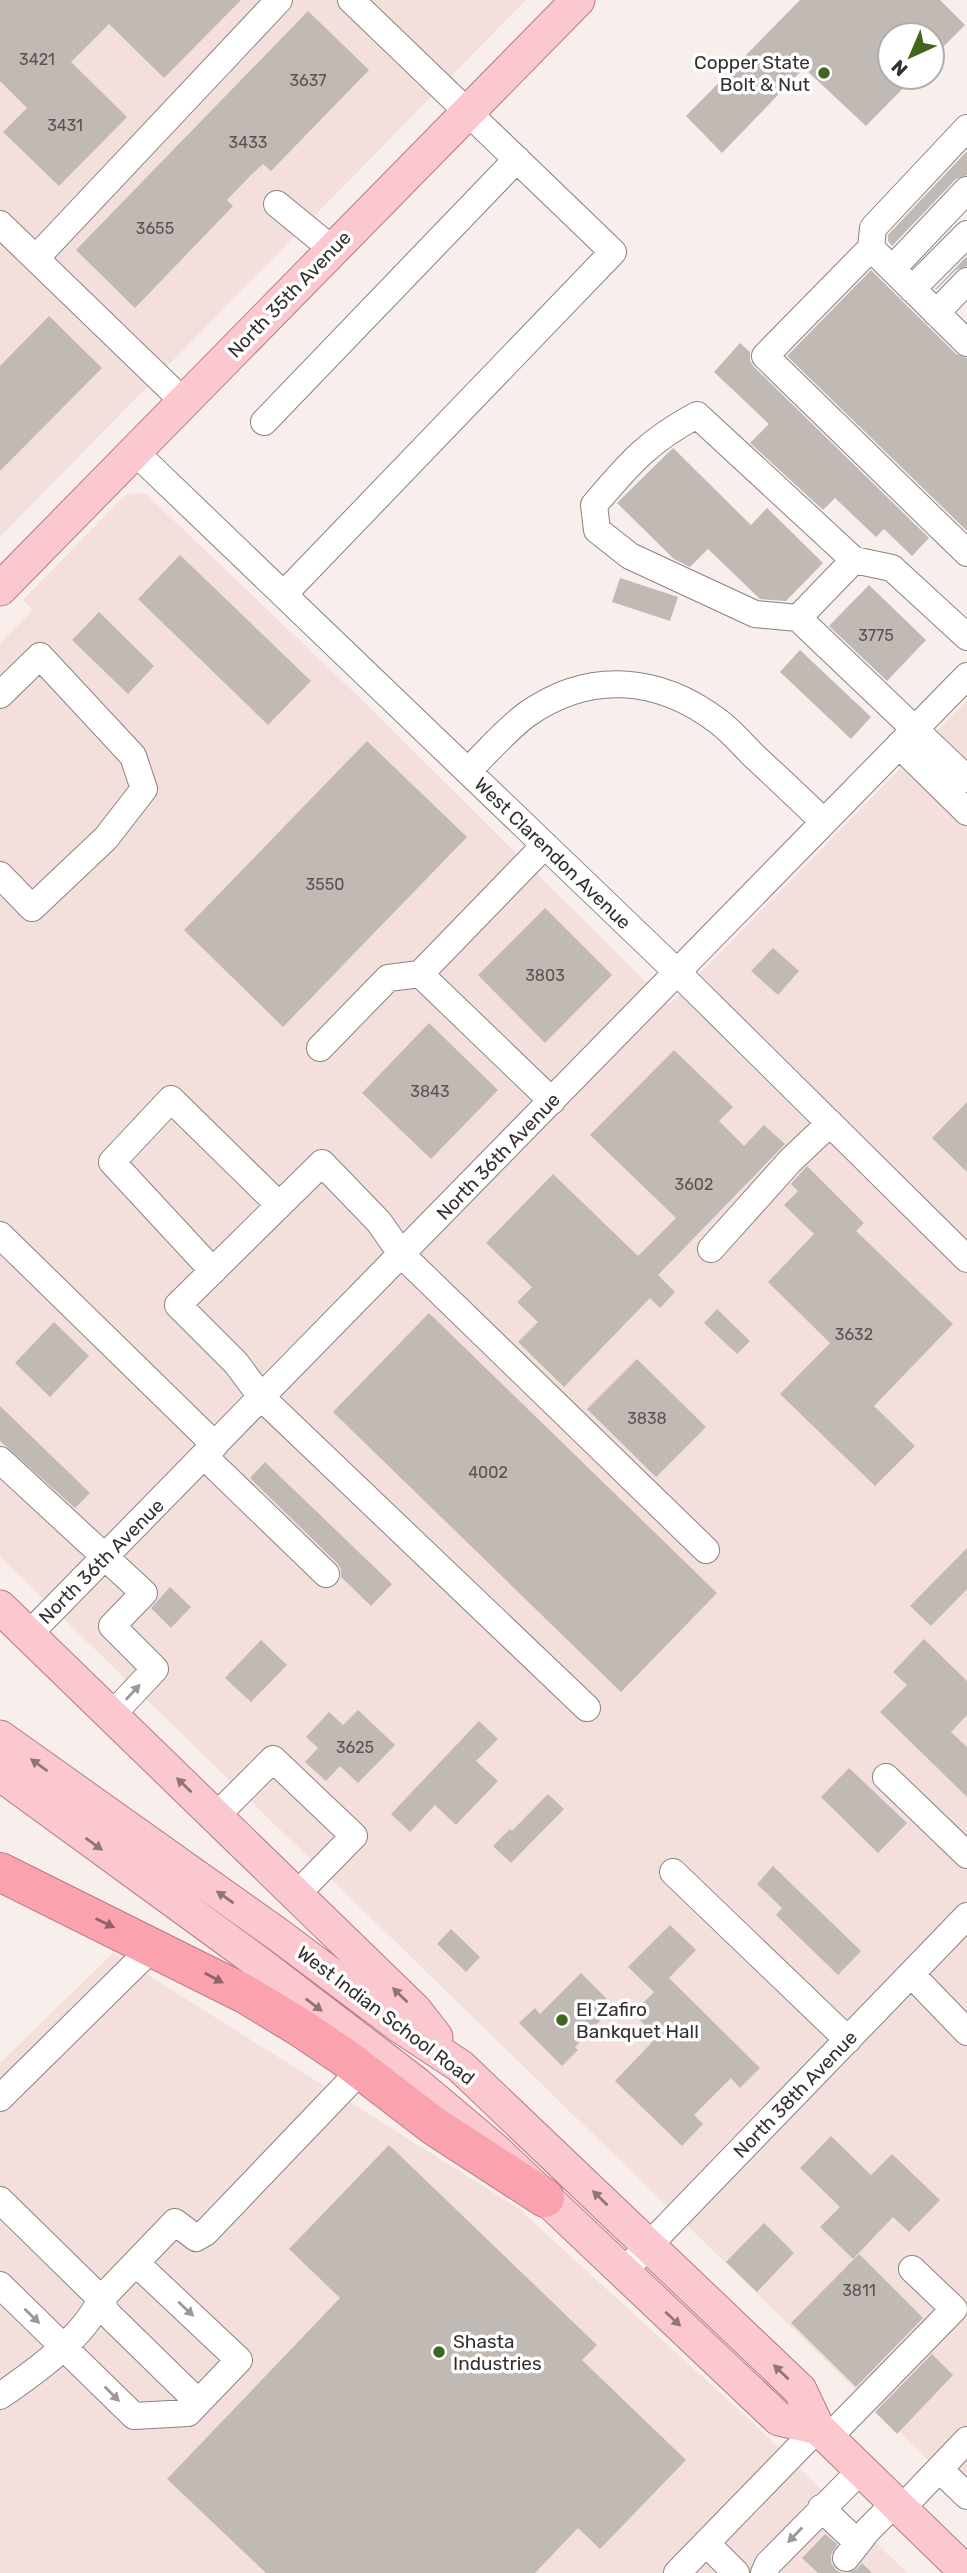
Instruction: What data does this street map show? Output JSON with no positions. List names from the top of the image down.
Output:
{
  "streets": {
    "main road": ["North 35th Avenue", "West Indian School Road"],
    "street": ["West Clarendon Avenue", "North 36th Avenue", "North 38th Avenue"]
  },
  "crossings": [
    ["North 35th Avenue", "West Clarendon Avenue"],
    ["West Clarendon Avenue", "North 36th Avenue"],
    ["West Indian School Road", "North 38th Avenue"]
  ],
  "places": ["Copper State Bolt & Nut", "El Zafiro Bankquet Hall", "Shasta Industries"],
  "house_numbers": [
    "3421",
    "3637",
    "3431",
    "3433",
    "3655",
    "3775",
    "3550",
    "3803",
    "3843",
    "3602",
    "3632",
    "3838",
    "4002",
    "3625",
    "3811"
  ],
  "north": "bottom left"
}
